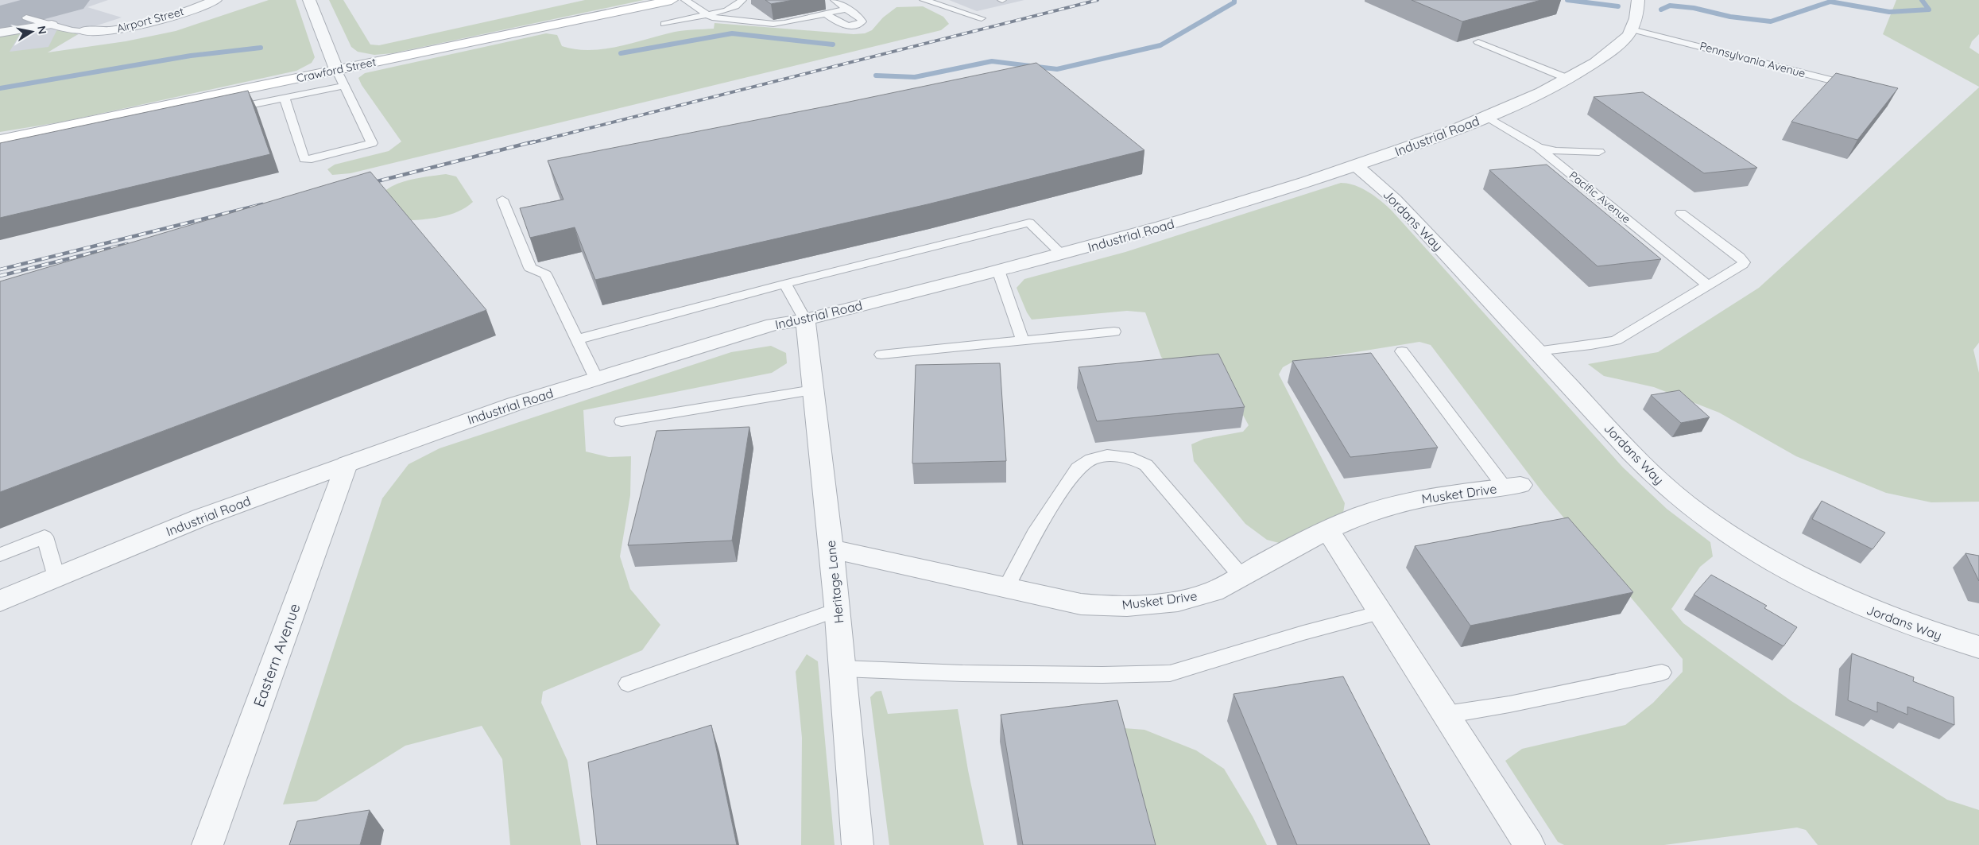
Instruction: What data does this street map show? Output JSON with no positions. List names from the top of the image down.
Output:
{
  "streets": {
    "main road": ["Crawford Street"],
    "street": [
      "Airport Street",
      "Industrial Road",
      "Jordans Way",
      "Musket Drive",
      "Heritage Lane",
      "Eastern Avenue"
    ],
    "lane": ["Pennsylvania Avenue", "Pacific Avenue"]
  },
  "crossings": [
    ["Pennsylvania Avenue", "Industrial Road"],
    ["Industrial Road", "Pacific Avenue"],
    ["Industrial Road", "Jordans Way"],
    ["Industrial Road", "Heritage Lane"],
    ["Industrial Road", "Eastern Avenue"],
    ["Musket Drive", "Heritage Lane"]
  ],
  "north": "right"
}
